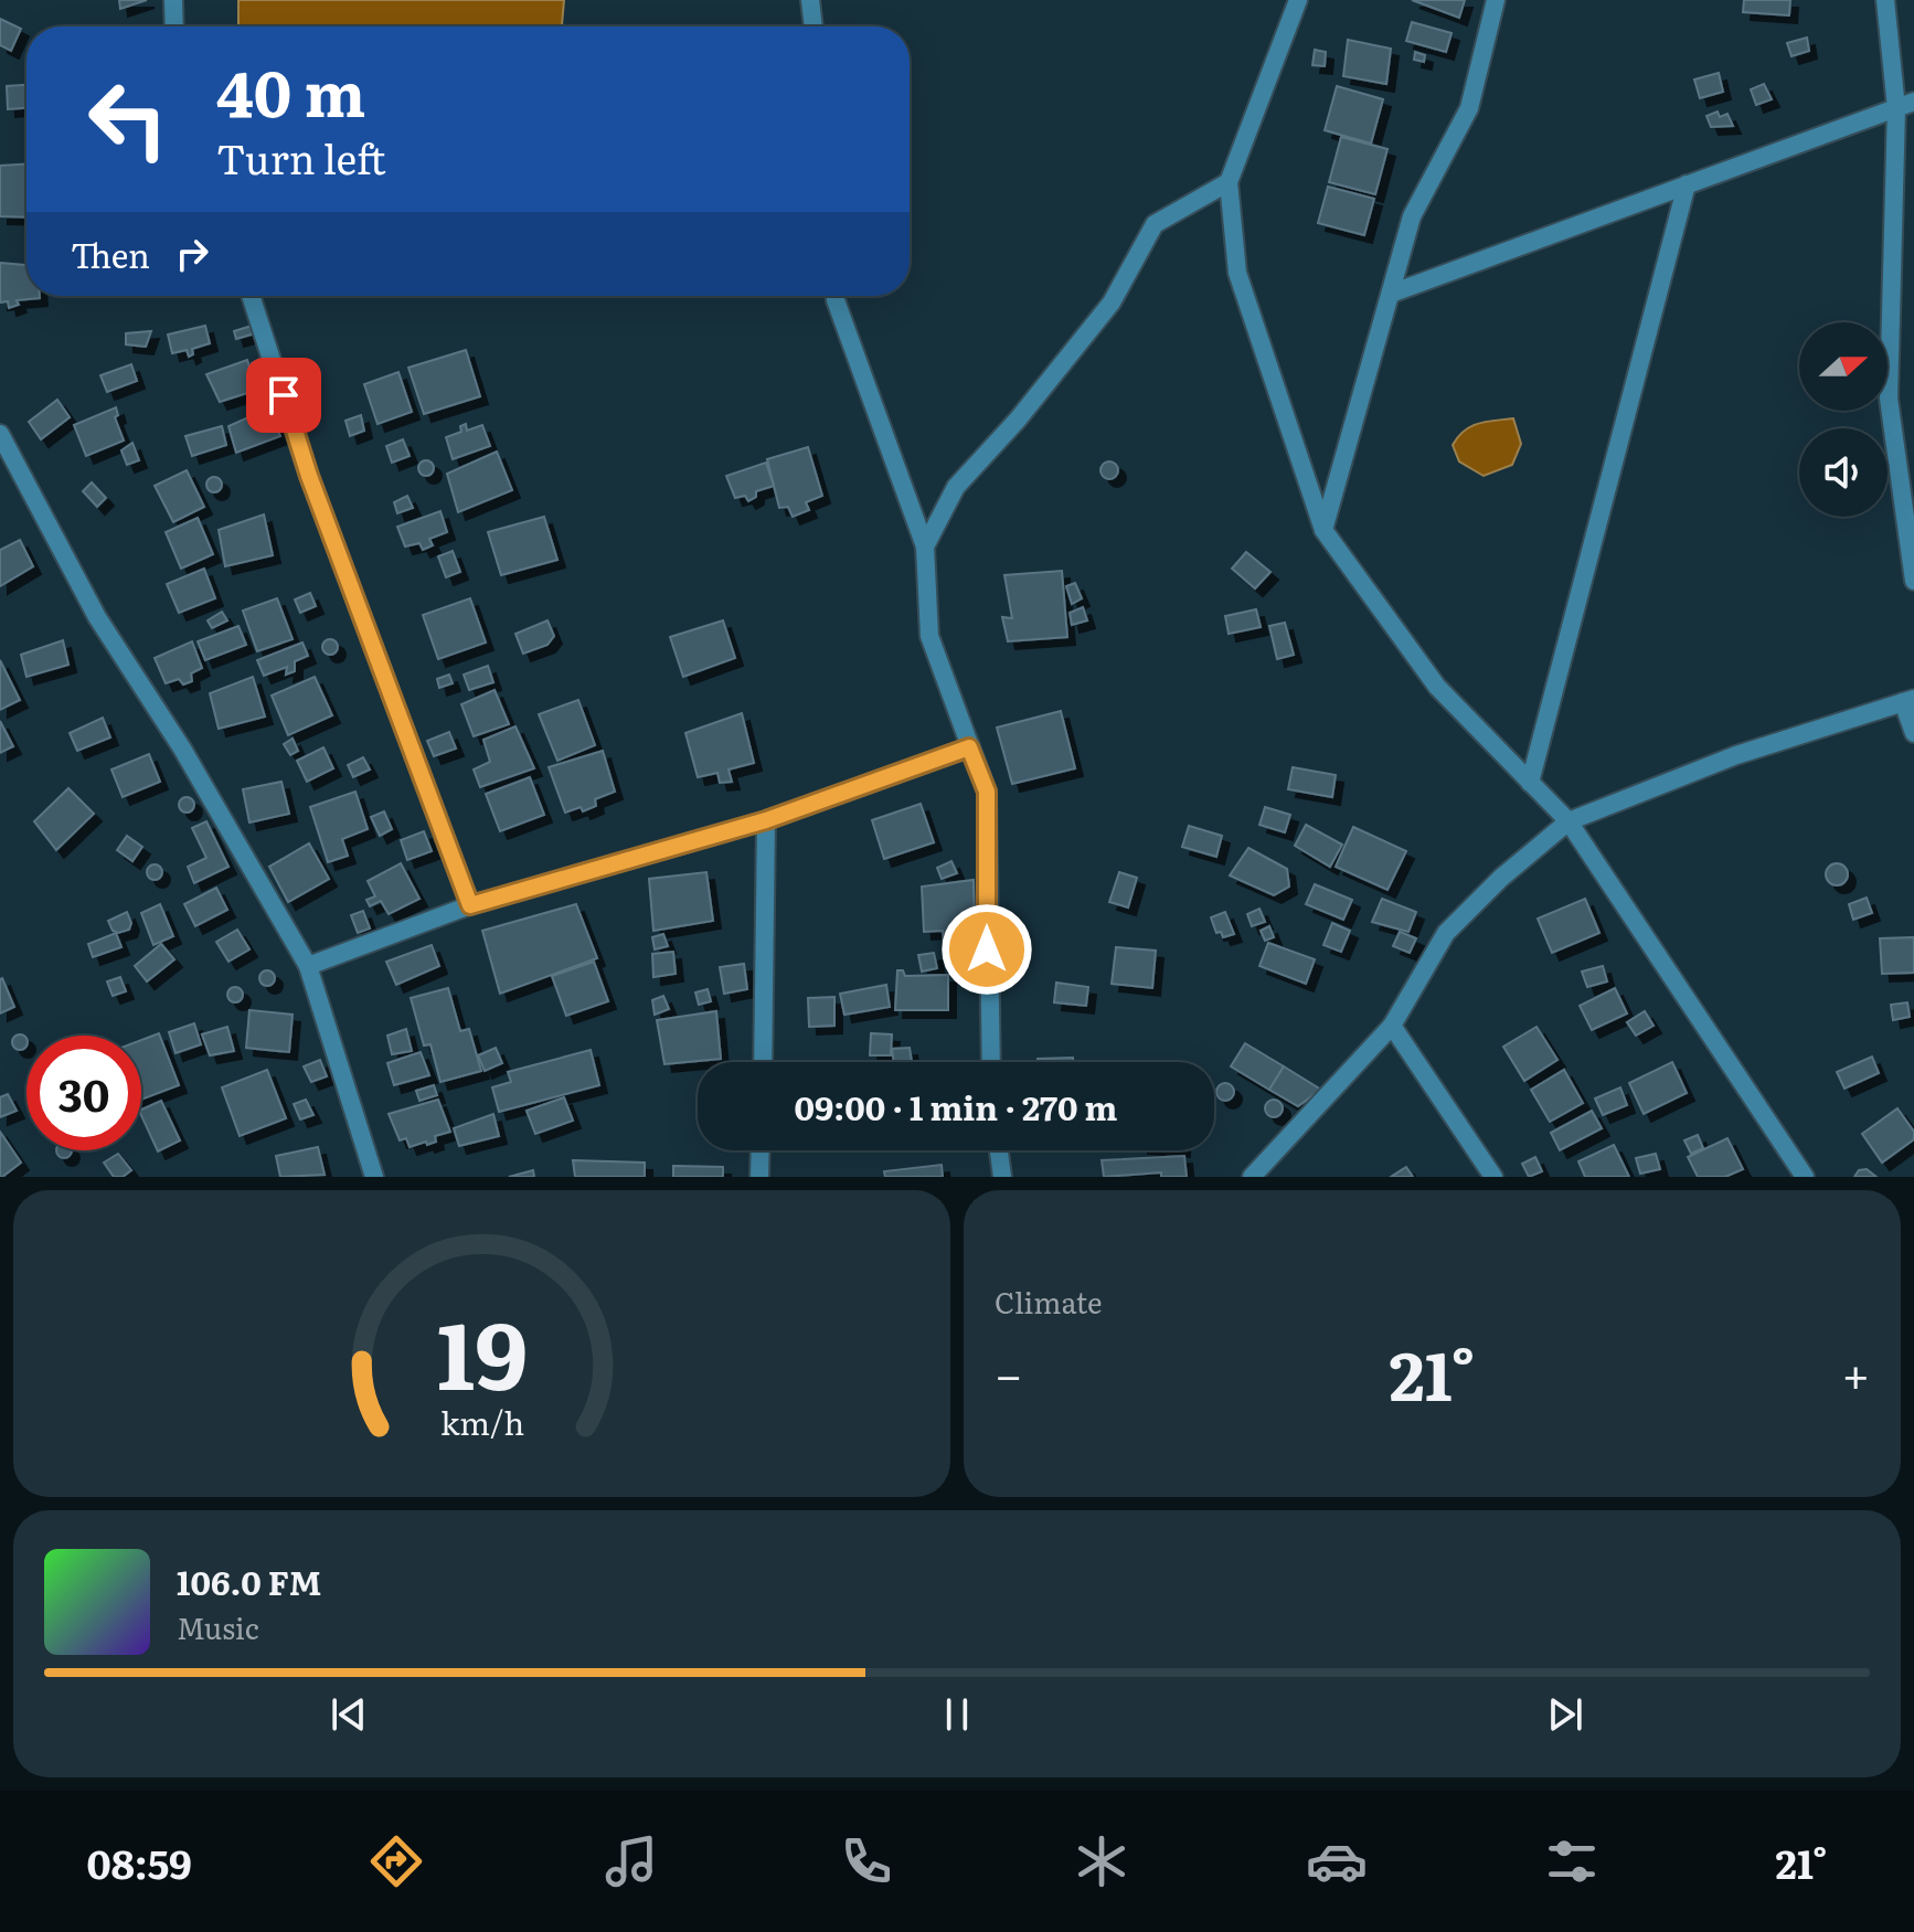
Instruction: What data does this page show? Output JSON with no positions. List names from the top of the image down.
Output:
{
  "north": "right",
  "page": {
    "turn": ["40 m", "Turn left"],
    "then": "Then",
    "limit": "30",
    "trip": "09:00 · 1 min · 270 m",
    "tile": "Climate",
    "heat": ["−", "21°", "+"],
    "song": ["106.0 FM", "Music"],
    "tabs": ["08:59", "21°"],
    "gauge": ["19", "km/h"]
  }
}
